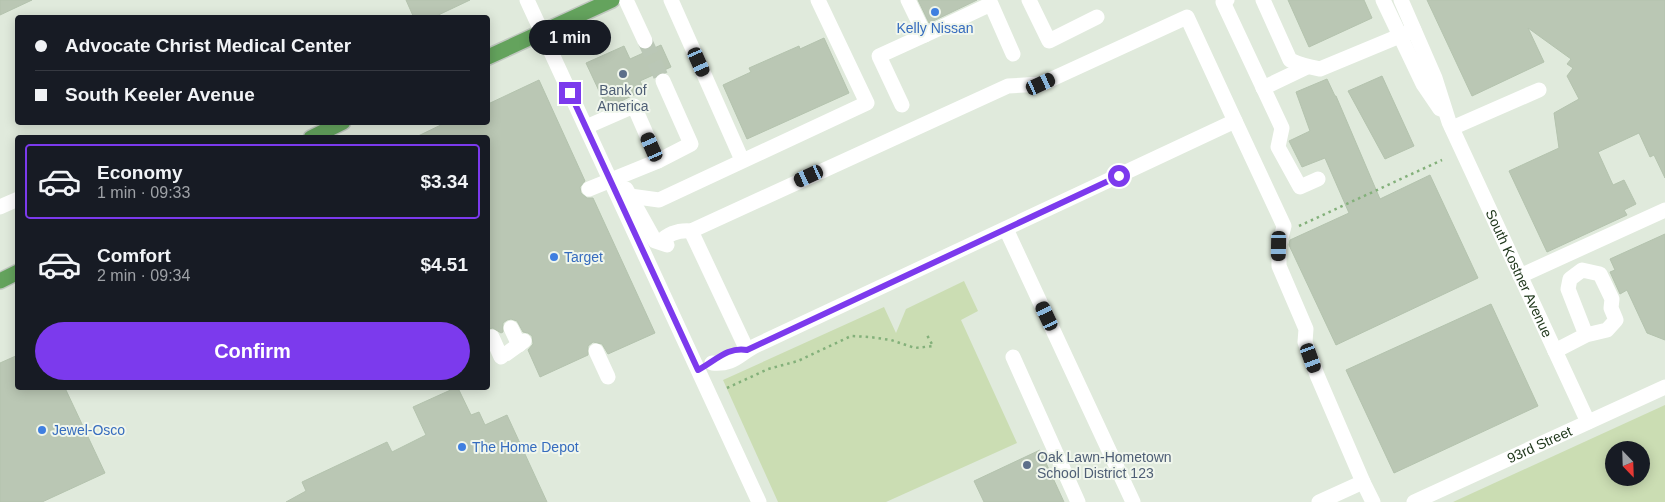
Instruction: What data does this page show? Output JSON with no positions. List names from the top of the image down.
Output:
{
  "streets": {
    "street": ["South Kostner Avenue", "93rd Street"]
  },
  "crossings": [
    ["South Kostner Avenue", "93rd Street"]
  ],
  "places": [
    "Kelly Nissan",
    "Bank of America",
    "Target",
    "Jewel-Osco",
    "The Home Depot",
    "Oak Lawn-Hometown School District 123"
  ],
  "north": "bottom right",
  "page": {
    "banner": ["Advocate Christ Medical Center", "South Keeler Avenue"],
    "bubble": "1 min",
    "list": [
      {
        "name": "Economy",
        "note": "1 min · 09:33",
        "value": "$3.34"
      },
      {
        "name": "Comfort",
        "note": "2 min · 09:34",
        "value": "$4.51"
      }
    ],
    "buttons": "Confirm"
  }
}
